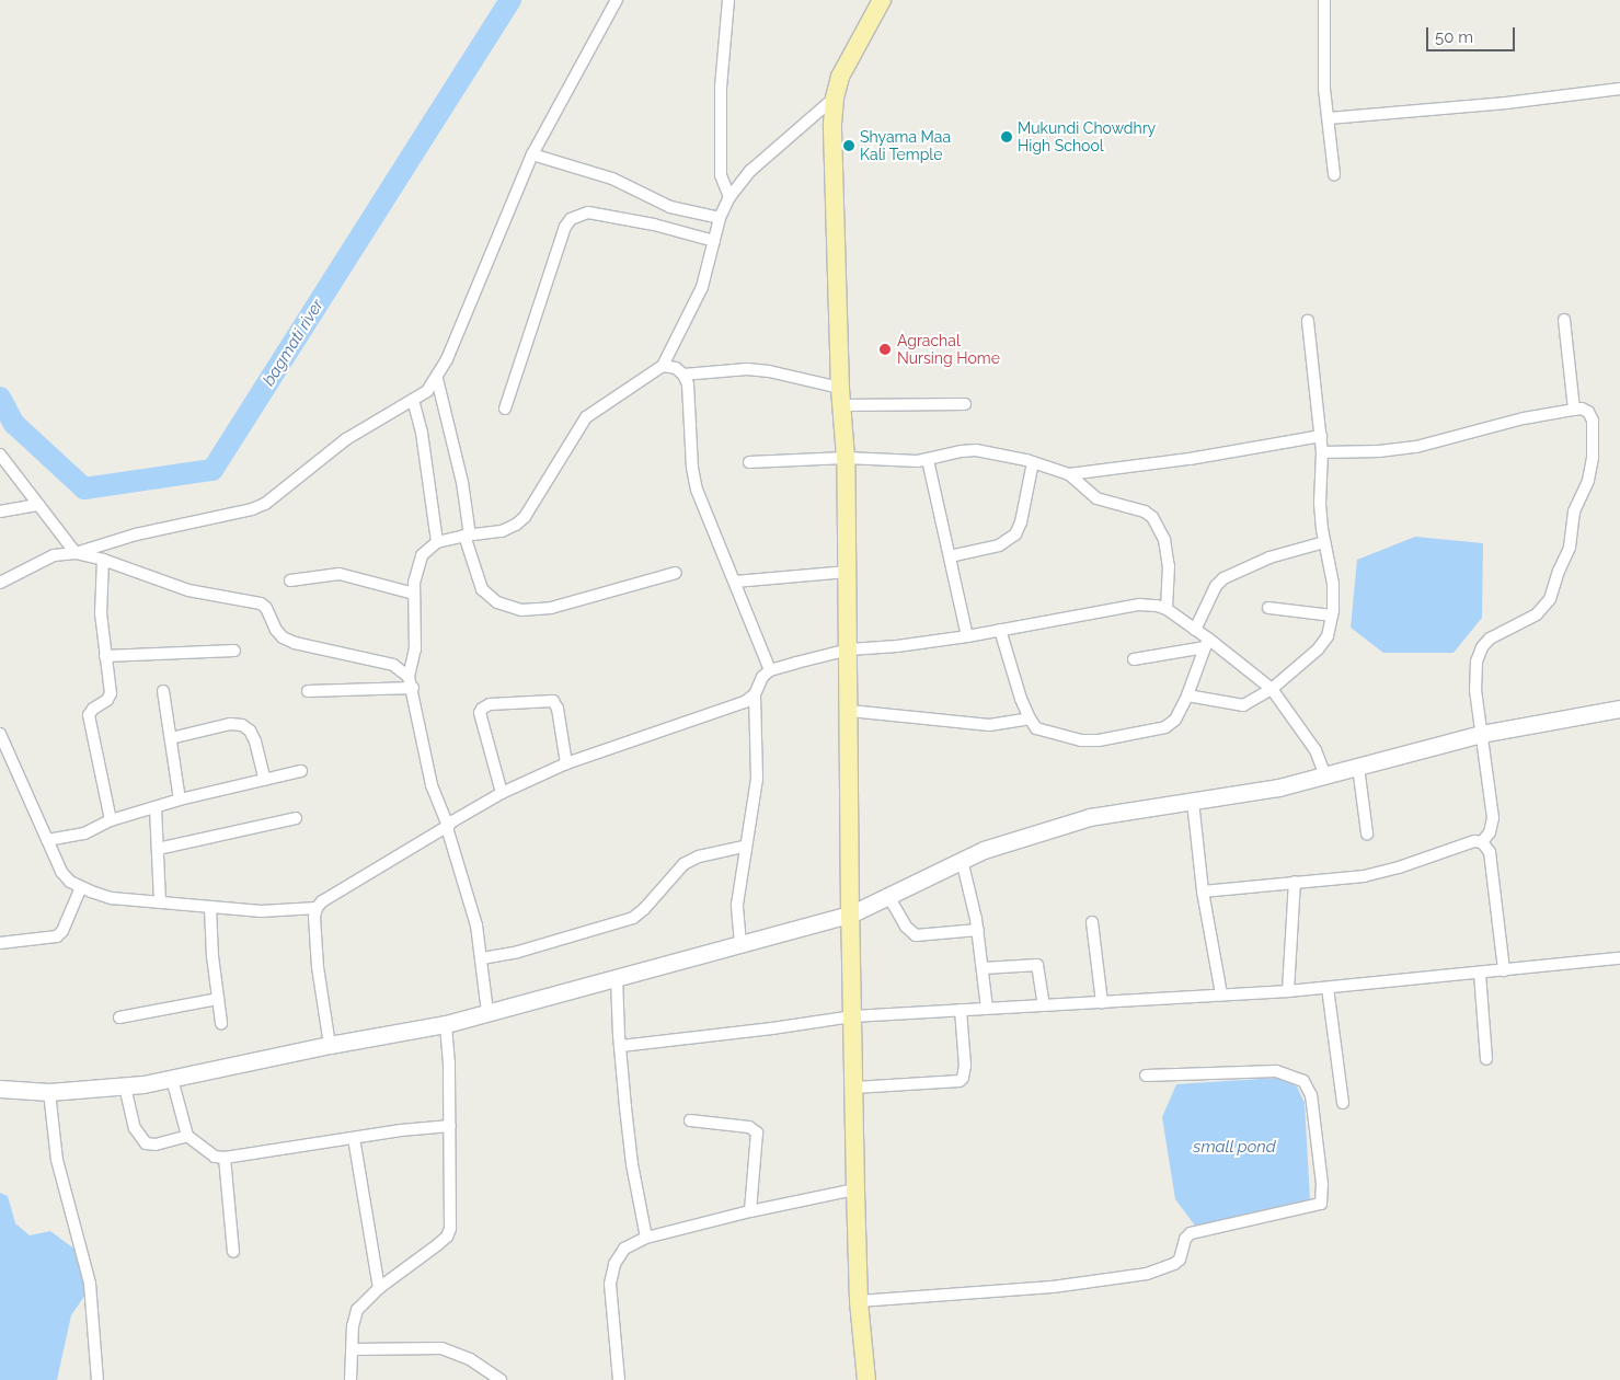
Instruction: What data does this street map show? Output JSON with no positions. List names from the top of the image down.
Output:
{
  "water": ["bagmati river", "small pond"],
  "places": ["Mukundi Chowdhry High School", "Shyama Maa Kali Temple", "Agrachal Nursing Home"],
  "scale_bar": "50 m"
}
